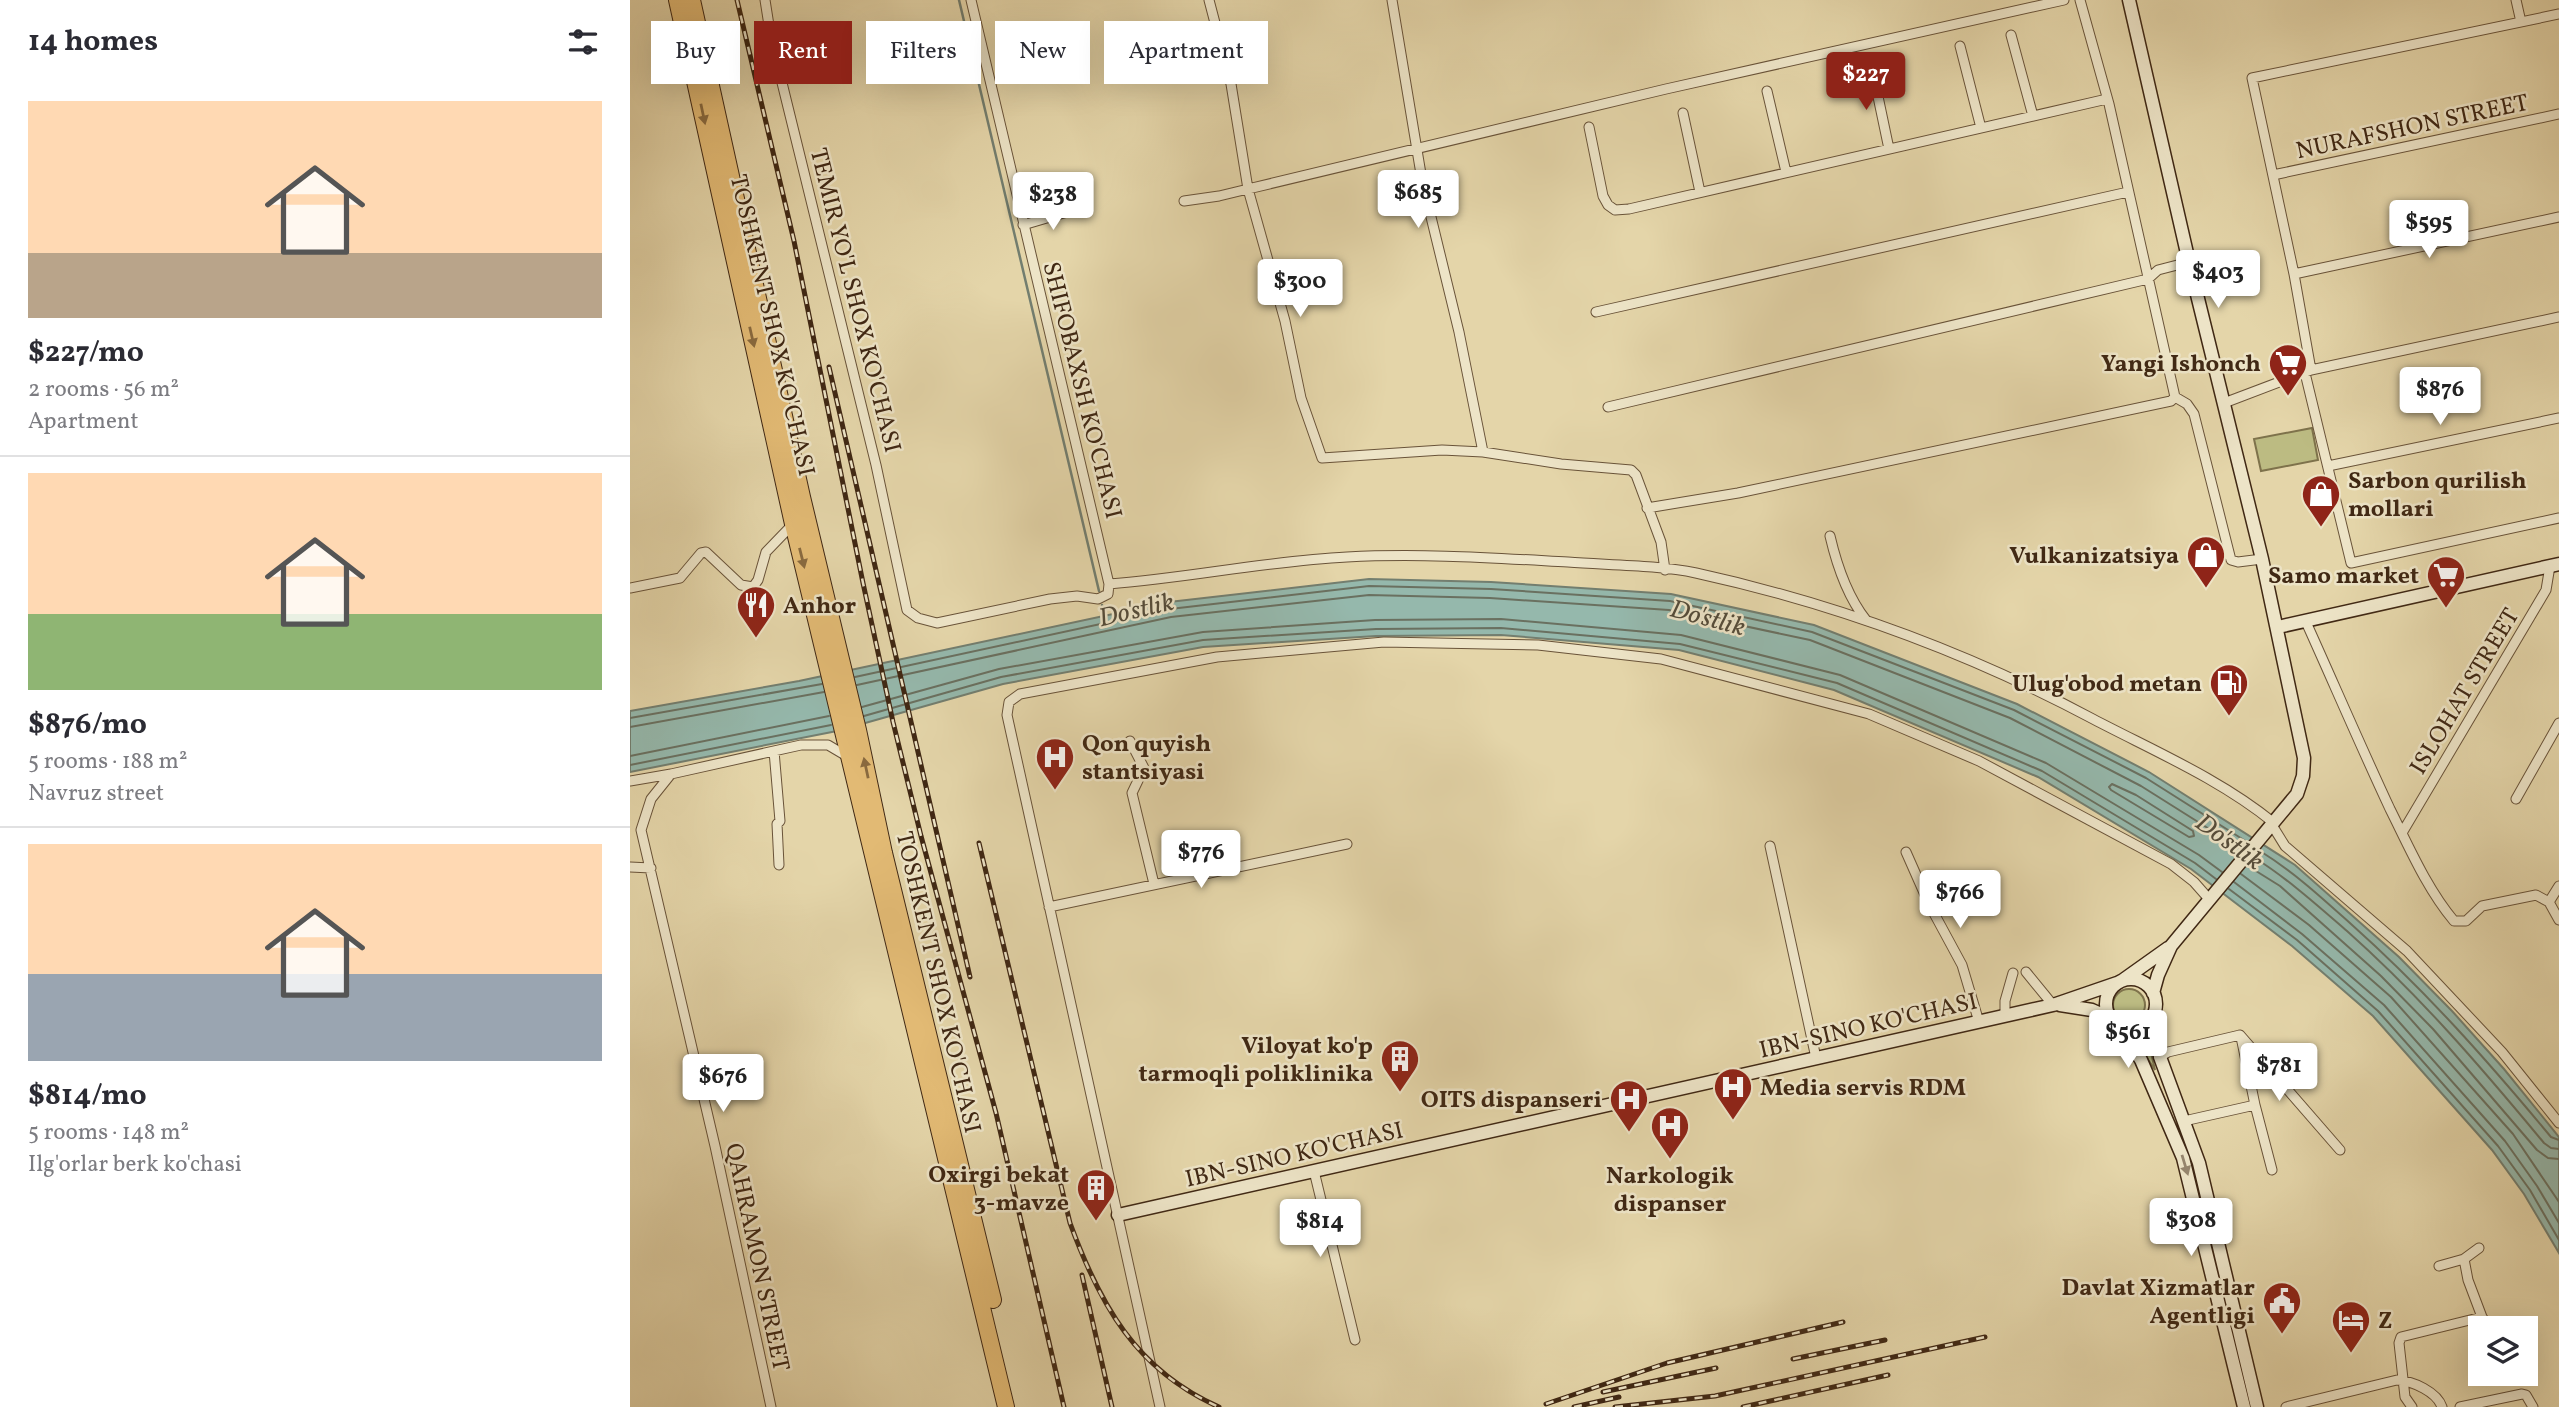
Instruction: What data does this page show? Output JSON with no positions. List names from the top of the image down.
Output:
{
  "streets": {
    "highway": ["TOSHKENT SHOX KO'CHASI"],
    "main road": ["IBN-SINO KO'CHASI"],
    "street": [
      "NURAFSHON STREET",
      "TEMIR YO'L SHOX KO'CHASI",
      "SHIFOBAXSH KO'CHASI",
      "ISLOHAT STREET",
      "QAHRAMON STREET"
    ]
  },
  "crossings": [
    ["TEMIR YO'L SHOX KO'CHASI", "SHIFOBAXSH KO'CHASI"]
  ],
  "water": ["Do'stlik"],
  "places": {
    "supermarket": ["Yangi Ishonch", "Samo market"],
    "shop": ["Sarbon qurilish mollari", "Vulkanizatsiya"],
    "restaurant": ["Anhor"],
    "fuel station": ["Ulug'obod metan"],
    "hospital": [
      "Qon quyish stantsiyasi",
      "Media servis RDM",
      "OITS dispanseri",
      "Narkologik dispanser"
    ],
    "building": ["Viloyat ko'p tarmoqli poliklinika", "Oxirgi bekat 3-mavze"],
    "public building": ["Davlat Xizmatlar Agentligi"],
    "hotel": ["Z"]
  },
  "page": {
    "heading": "14 homes",
    "chip": [
      "Buy",
      "Rent",
      "Filters",
      "New",
      "Apartment"
    ],
    "price": [
      "$227",
      "$685",
      "$238",
      "$595",
      "$403",
      "$300",
      "$876",
      "$776",
      "$766",
      "$561",
      "$781",
      "$676",
      "$308",
      "$814"
    ],
    "list": [
      {
        "name": "$227/mo",
        "note": "2 rooms · 56 m² · Apartment"
      },
      {
        "name": "$876/mo",
        "note": "5 rooms · 188 m² · Navruz street"
      },
      {
        "name": "$814/mo",
        "note": "5 rooms · 148 m² · Ilg'orlar berk ko'chasi"
      }
    ]
  }
}
